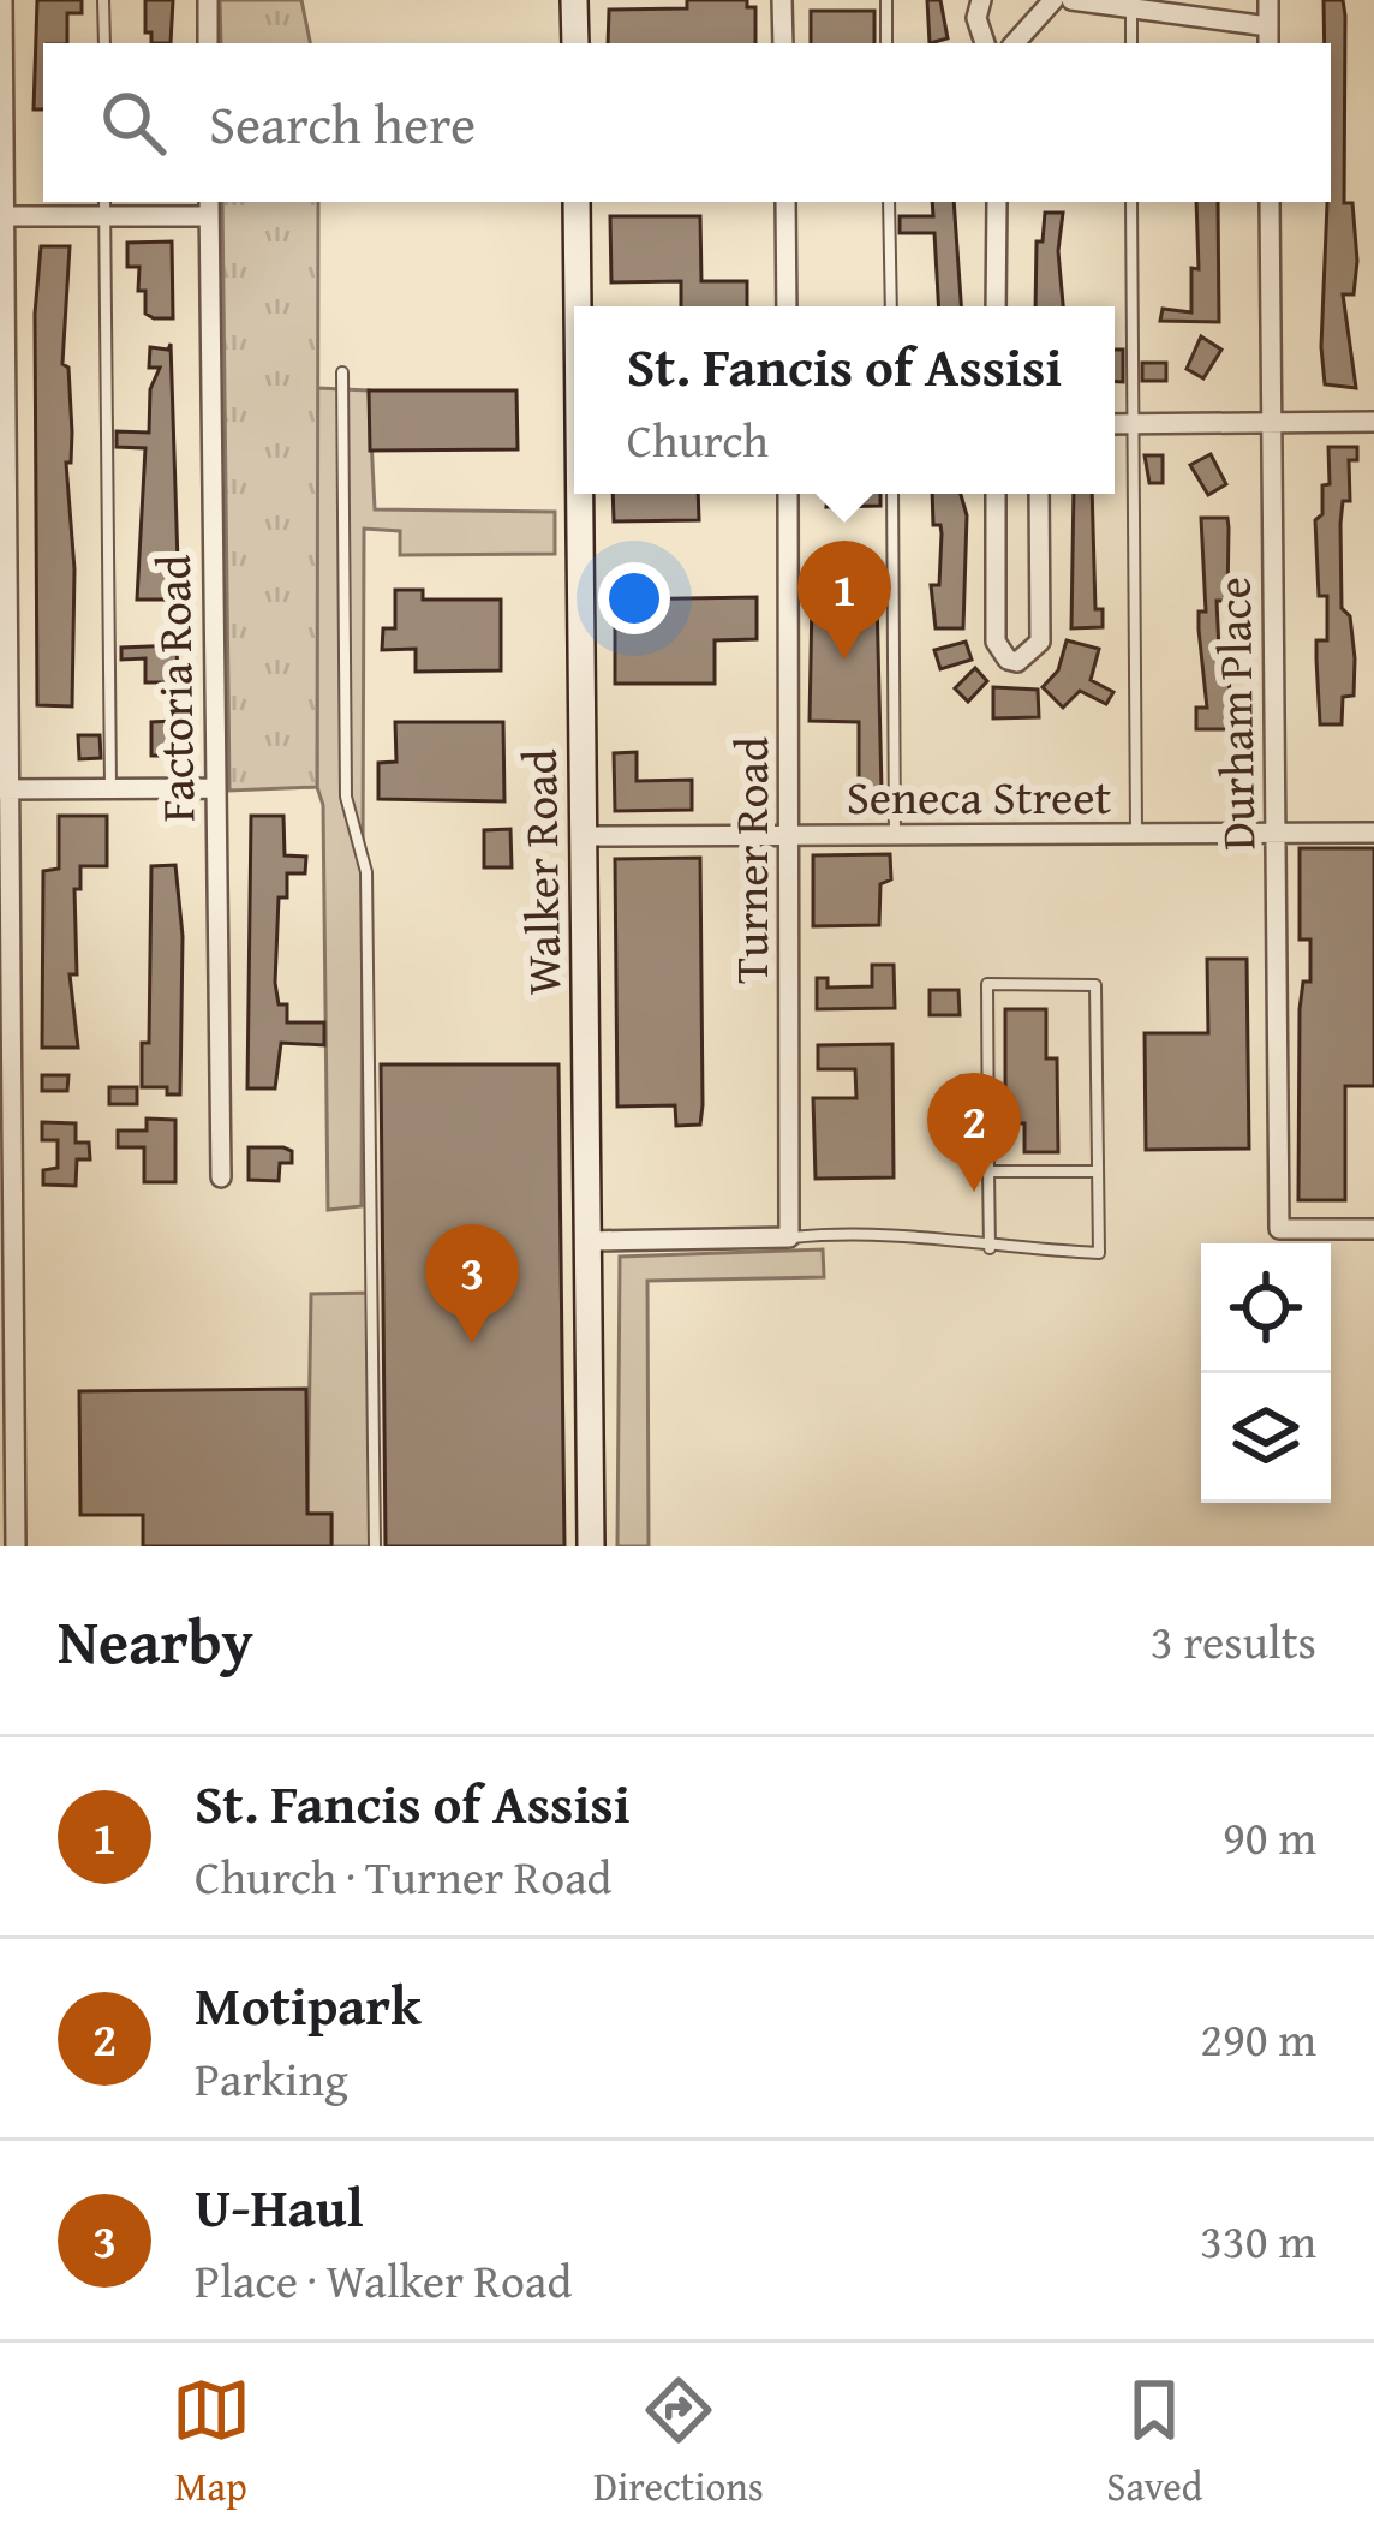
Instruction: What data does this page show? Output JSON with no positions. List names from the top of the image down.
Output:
{
  "streets": {
    "main road": ["Walker Road"],
    "street": [
      "Factoria Road",
      "Durham Place",
      "Seneca Street",
      "Turner Road"
    ]
  },
  "crossings": [
    ["Durham Place", "Seneca Street"],
    ["Seneca Street", "Turner Road"],
    ["Seneca Street", "Walker Road"]
  ],
  "page": {
    "search": "Search here",
    "popup": ["St. Fancis of Assisi", "Church"],
    "pins": ["1", "2", "3"],
    "heading": ["Nearby", "3 results"],
    "list": [
      {
        "mark": "1",
        "name": "St. Fancis of Assisi",
        "note": "Church · Turner Road",
        "value": "90 m"
      },
      {
        "mark": "2",
        "name": "Motipark",
        "note": "Parking",
        "value": "290 m"
      },
      {
        "mark": "3",
        "name": "U-Haul",
        "note": "Place · Walker Road",
        "value": "330 m"
      }
    ],
    "nav": ["Map", "Directions", "Saved"]
  }
}
